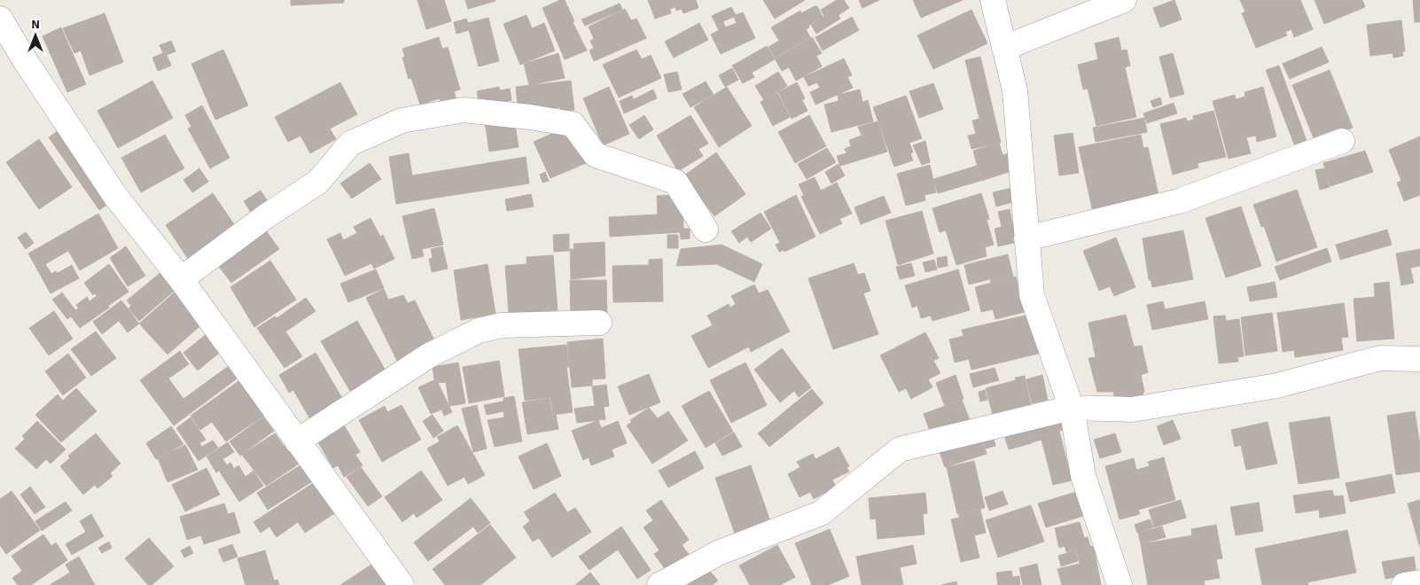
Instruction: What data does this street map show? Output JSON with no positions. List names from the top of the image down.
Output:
{
  "north": "top"
}
